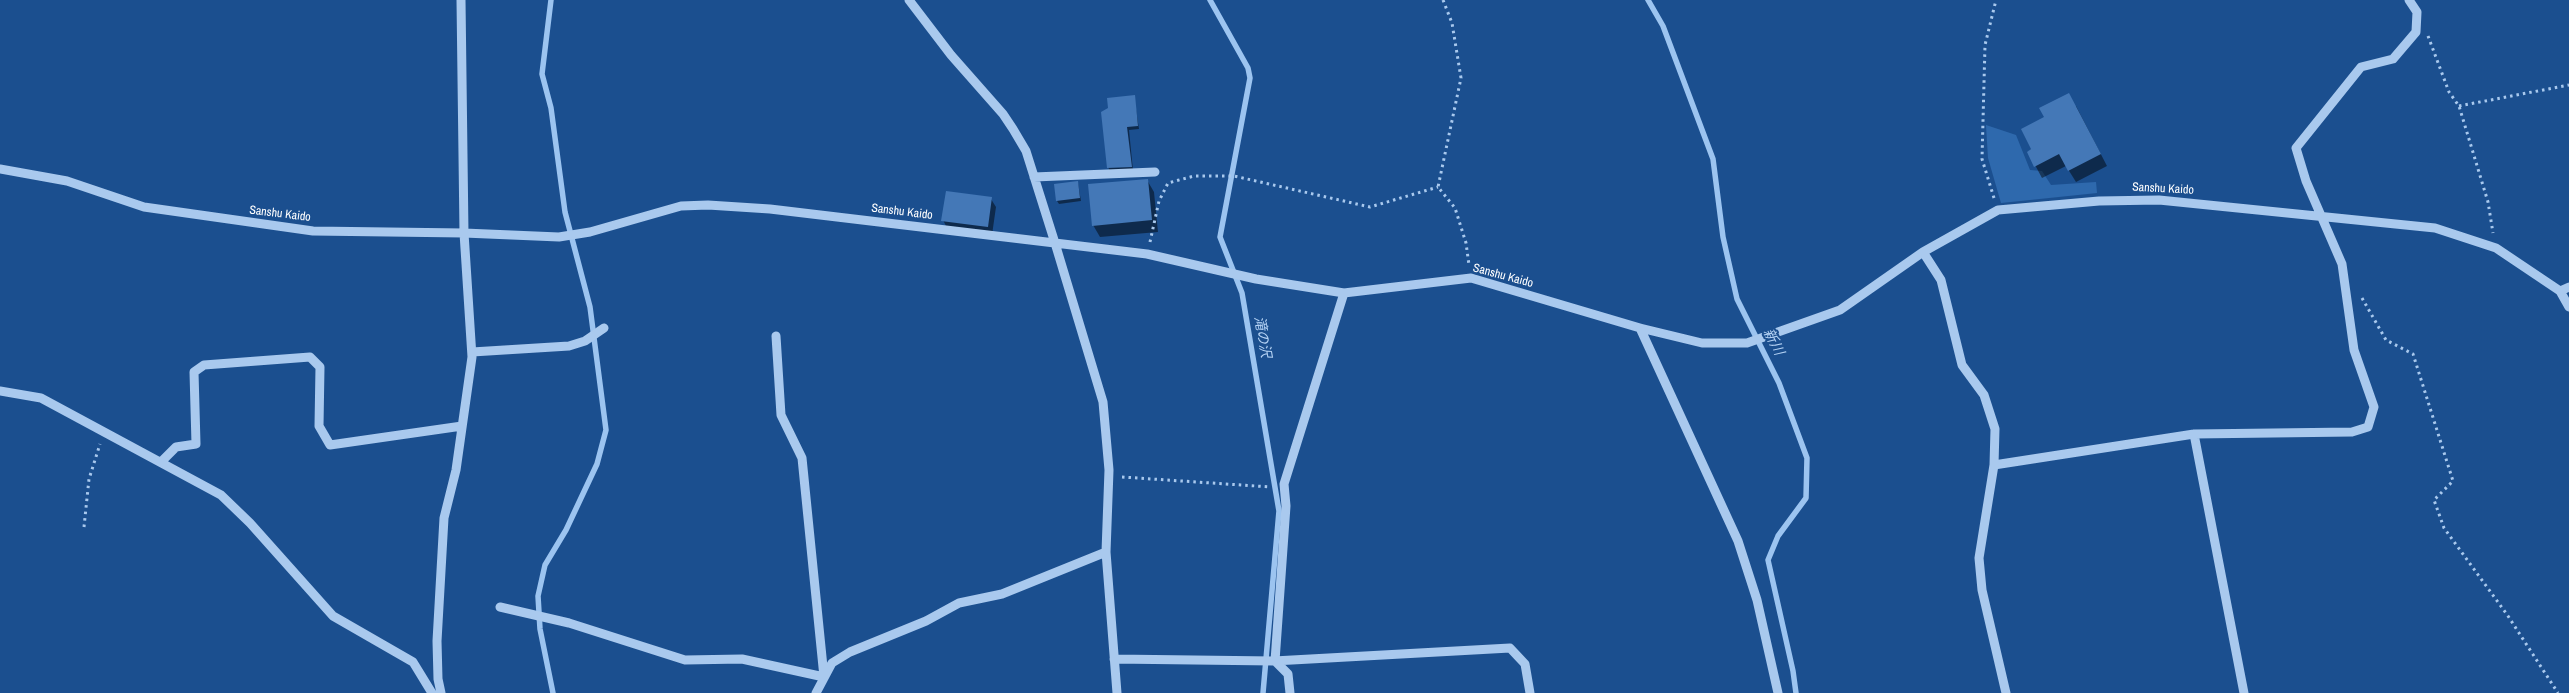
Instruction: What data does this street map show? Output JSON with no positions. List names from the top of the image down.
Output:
{
  "streets": {
    "street": ["Sanshu Kaido"]
  },
  "water": ["滝の沢", "新川"]
}
